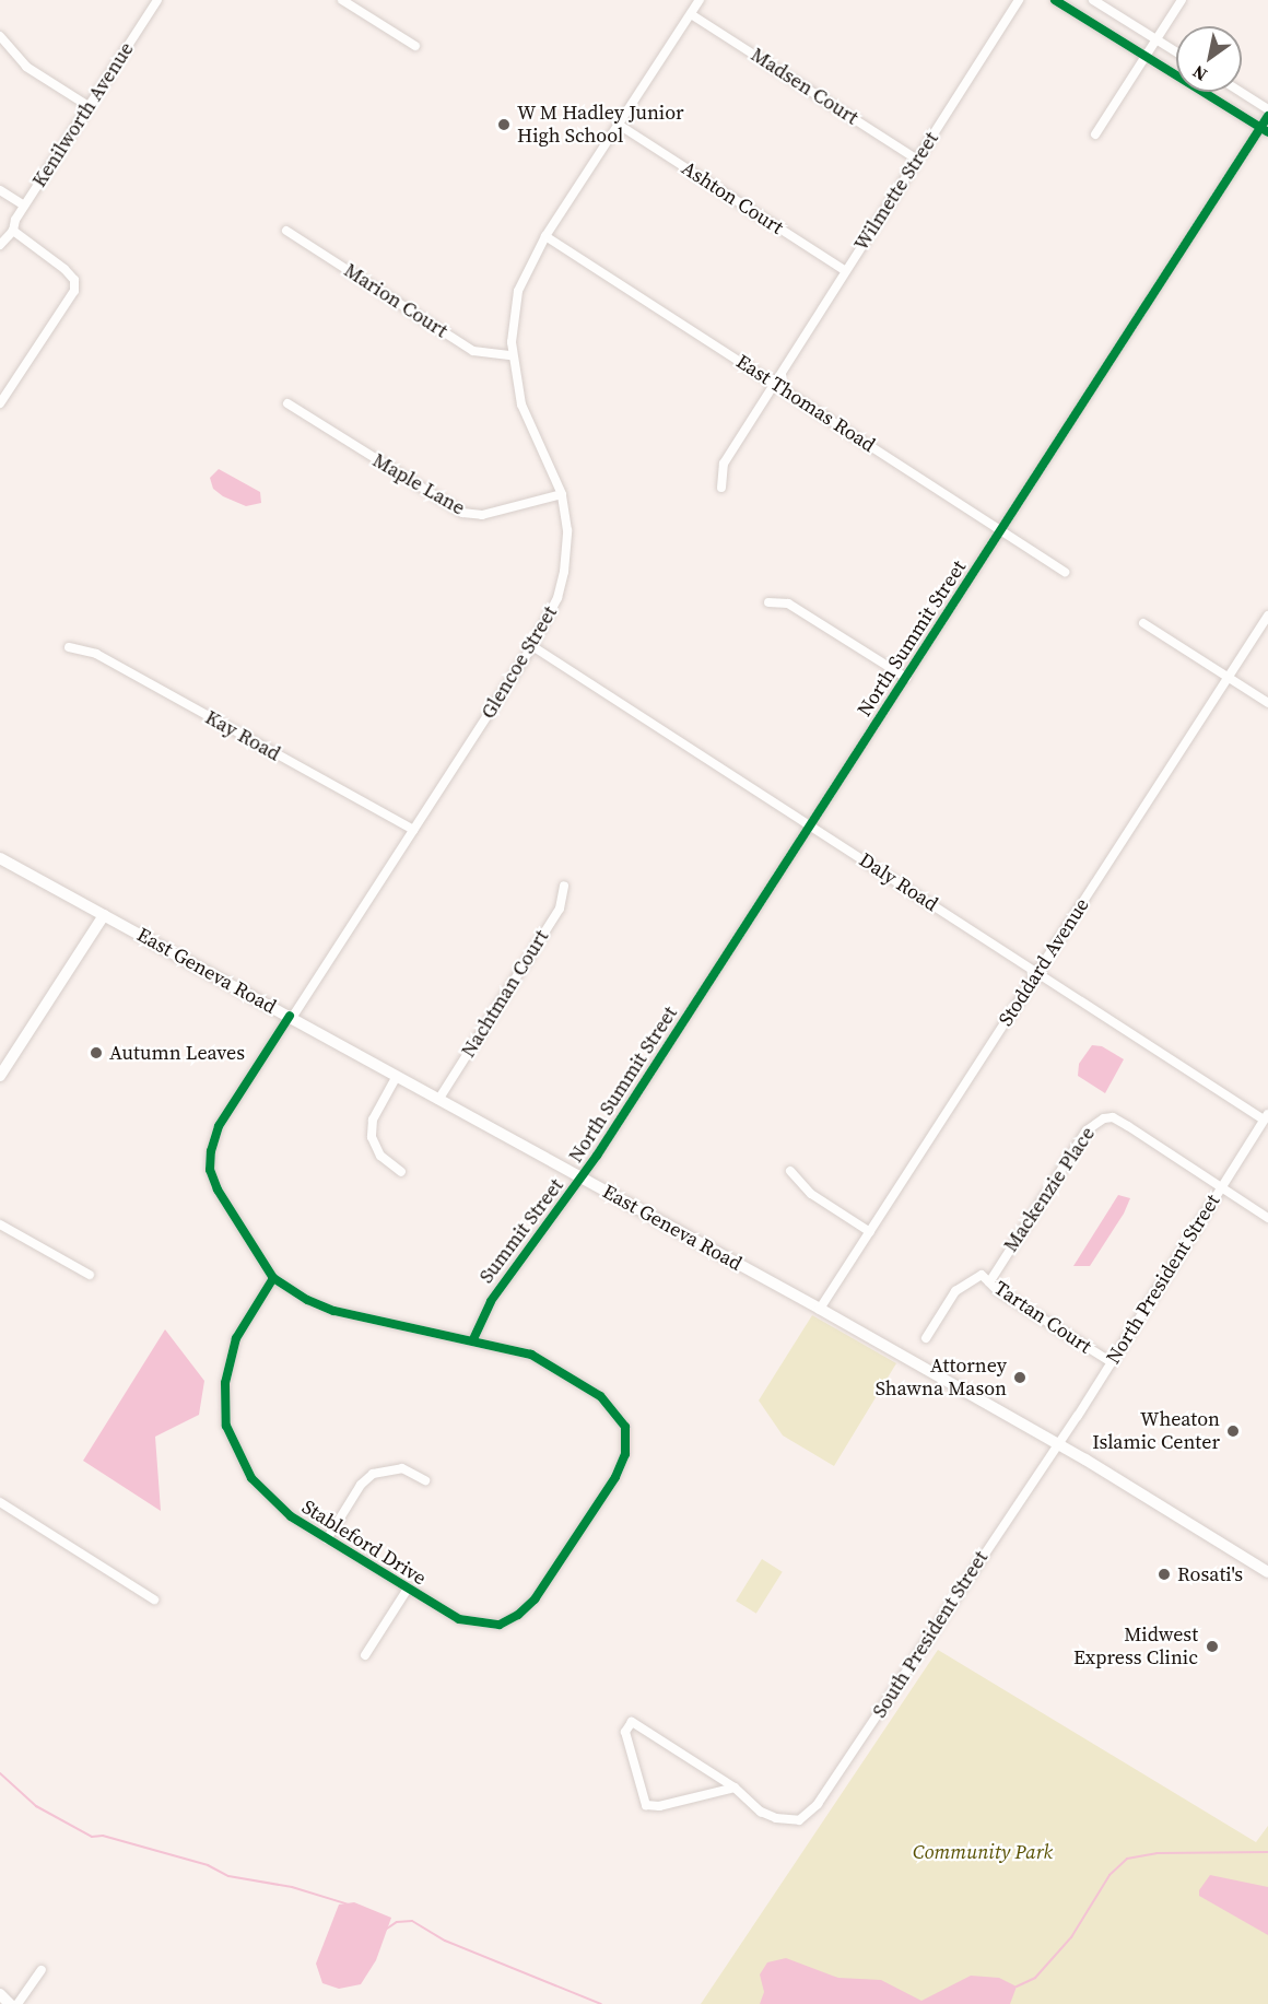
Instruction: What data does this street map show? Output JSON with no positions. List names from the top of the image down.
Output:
{
  "streets": {
    "main road": ["East Geneva Road"],
    "street": [
      "Madsen Court",
      "Kenilworth Avenue",
      "Wilmette Street",
      "Ashton Court",
      "Marion Court",
      "East Thomas Road",
      "Maple Lane",
      "North Summit Street",
      "Glencoe Street",
      "Kay Road",
      "Daly Road",
      "Stoddard Avenue",
      "Nachtman Court",
      "Mackenzie Place",
      "Summit Street",
      "North President Street",
      "Tartan Court",
      "Stableford Drive",
      "South President Street"
    ]
  },
  "crossings": [
    ["Madsen Court", "Wilmette Street"],
    ["Madsen Court", "Glencoe Street"],
    ["Wilmette Street", "Ashton Court"],
    ["Wilmette Street", "East Thomas Road"],
    ["Ashton Court", "Glencoe Street"],
    ["Marion Court", "Glencoe Street"],
    ["East Thomas Road", "North Summit Street"],
    ["East Thomas Road", "Glencoe Street"],
    ["Maple Lane", "Glencoe Street"],
    ["North Summit Street", "Daly Road"],
    ["North Summit Street", "East Geneva Road"],
    ["North Summit Street", "Summit Street"],
    ["Glencoe Street", "Kay Road"],
    ["Glencoe Street", "Daly Road"],
    ["Glencoe Street", "East Geneva Road"],
    ["Glencoe Street", "Stableford Drive"],
    ["Daly Road", "Stoddard Avenue"],
    ["Daly Road", "North President Street"],
    ["Stoddard Avenue", "East Geneva Road"],
    ["East Geneva Road", "Nachtman Court"],
    ["East Geneva Road", "Summit Street"],
    ["East Geneva Road", "North President Street"],
    ["East Geneva Road", "South President Street"],
    ["Mackenzie Place", "North President Street"],
    ["Mackenzie Place", "Tartan Court"],
    ["Summit Street", "Stableford Drive"],
    ["North President Street", "Tartan Court"],
    ["North President Street", "South President Street"]
  ],
  "parks": ["Community Park"],
  "places": [
    "W M Hadley Junior High School",
    "Autumn Leaves",
    "Attorney Shawna Mason",
    "Wheaton Islamic Center",
    "Rosati's",
    "Midwest Express Clinic"
  ],
  "north": "bottom left"
}
